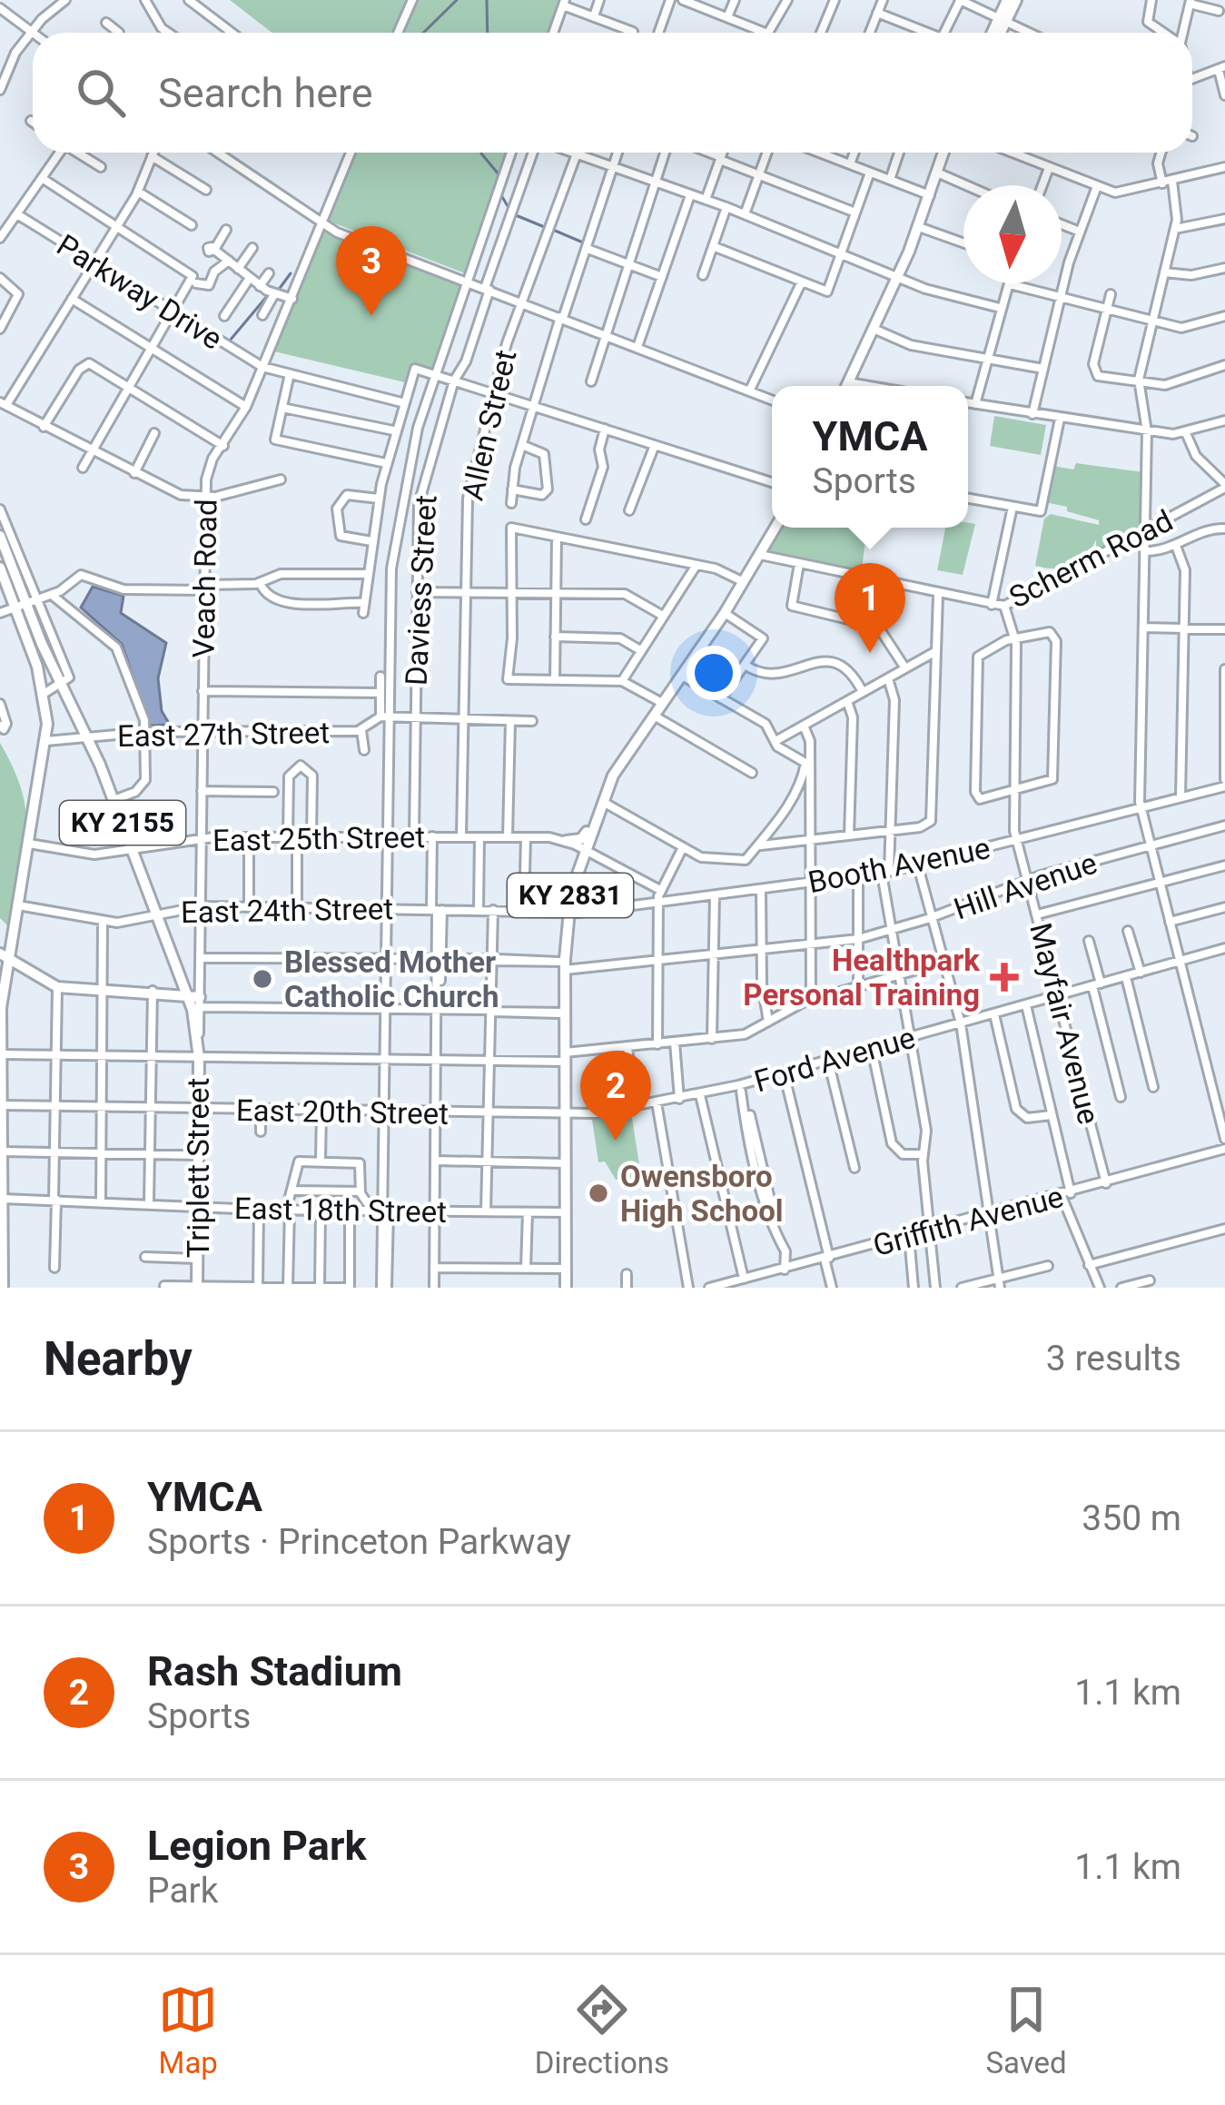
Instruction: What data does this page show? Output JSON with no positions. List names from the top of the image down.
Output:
{
  "streets": {
    "main road": ["KY 2155", "KY 2831", "Triplett Street"],
    "street": [
      "Parkway Drive",
      "Allen Street",
      "Scherm Road",
      "Veach Road",
      "Daviess Street",
      "East 27th Street",
      "East 25th Street",
      "Booth Avenue",
      "Hill Avenue",
      "East 24th Street",
      "Mayfair Avenue",
      "Ford Avenue",
      "East 20th Street",
      "East 18th Street",
      "Griffith Avenue"
    ]
  },
  "crossings": [
    ["Parkway Drive", "Veach Road"],
    ["Allen Street", "East 25th Street"],
    ["Scherm Road", "KY 2831"],
    ["Scherm Road", "Mayfair Avenue"],
    ["Veach Road", "East 27th Street"],
    ["Veach Road", "KY 2155"],
    ["Veach Road", "East 25th Street"],
    ["Veach Road", "Hill Avenue"],
    ["Veach Road", "East 24th Street"],
    ["Veach Road", "Triplett Street"],
    ["Daviess Street", "East 25th Street"],
    ["East 27th Street", "KY 2155"],
    ["KY 2155", "East 25th Street"],
    ["KY 2155", "East 24th Street"],
    ["KY 2155", "East 20th Street"],
    ["KY 2155", "Triplett Street"],
    ["KY 2155", "East 18th Street"],
    ["Booth Avenue", "KY 2831"],
    ["Booth Avenue", "East 24th Street"],
    ["Booth Avenue", "Mayfair Avenue"],
    ["Hill Avenue", "KY 2831"],
    ["Hill Avenue", "Mayfair Avenue"],
    ["KY 2831", "Ford Avenue"],
    ["KY 2831", "East 20th Street"],
    ["KY 2831", "East 18th Street"],
    ["Mayfair Avenue", "Ford Avenue"],
    ["Mayfair Avenue", "Griffith Avenue"],
    ["Ford Avenue", "East 20th Street"],
    ["East 20th Street", "Triplett Street"],
    ["Triplett Street", "East 18th Street"]
  ],
  "places": {
    "health": ["Healthpark Personal Training"],
    "other": ["Blessed Mother Catholic Church", "Owensboro High School"]
  },
  "north": "bottom",
  "page": {
    "search": "Search here",
    "pins": ["3", "1", "2"],
    "popup": ["YMCA", "Sports"],
    "heading": ["Nearby", "3 results"],
    "list": [
      {
        "mark": "1",
        "name": "YMCA",
        "note": "Sports · Princeton Parkway",
        "value": "350 m"
      },
      {
        "mark": "2",
        "name": "Rash Stadium",
        "note": "Sports",
        "value": "1.1 km"
      },
      {
        "mark": "3",
        "name": "Legion Park",
        "note": "Park",
        "value": "1.1 km"
      }
    ],
    "nav": ["Map", "Directions", "Saved"]
  }
}
